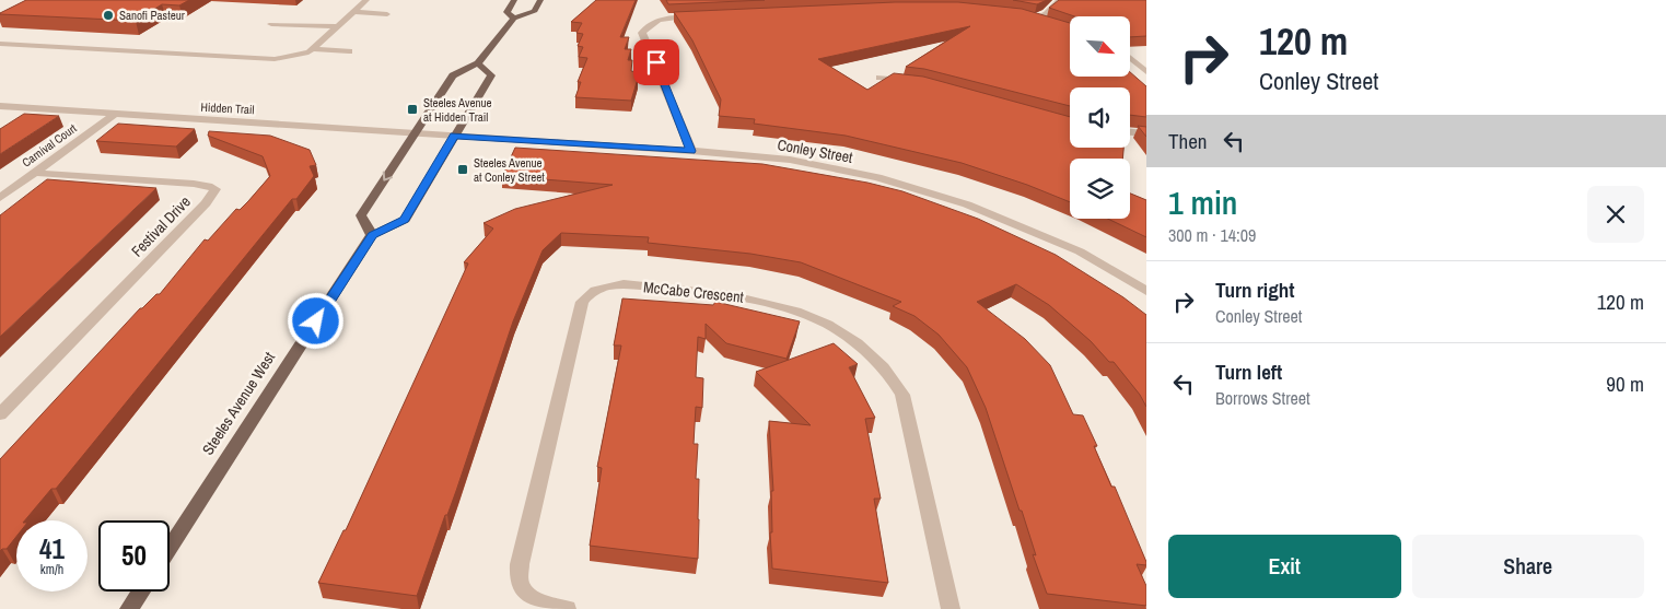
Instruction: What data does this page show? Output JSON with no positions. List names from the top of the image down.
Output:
{
  "streets": {
    "main road": ["Steeles Avenue West"],
    "street": [
      "Hidden Trail",
      "Carnival Court",
      "Conley Street",
      "Festival Drive",
      "McCabe Crescent"
    ]
  },
  "crossings": [
    ["Hidden Trail", "Carnival Court"],
    ["Hidden Trail", "Conley Street"],
    ["Carnival Court", "Festival Drive"]
  ],
  "places": {
    "other": ["Sanofi Pasteur"],
    "transit": ["Steeles Avenue at Hidden Trail", "Steeles Avenue at Conley Street"]
  },
  "north": "bottom right",
  "page": {
    "turn": ["120 m", "Conley Street"],
    "then": "Then",
    "heading": ["1 min", "300 m · 14:09"],
    "list": [
      {
        "name": "Turn right",
        "note": "Conley Street",
        "value": "120 m"
      },
      {
        "name": "Turn left",
        "note": "Borrows Street",
        "value": "90 m"
      }
    ],
    "speed": "41 km/h",
    "limit": "50",
    "buttons": ["Exit", "Share"]
  }
}
